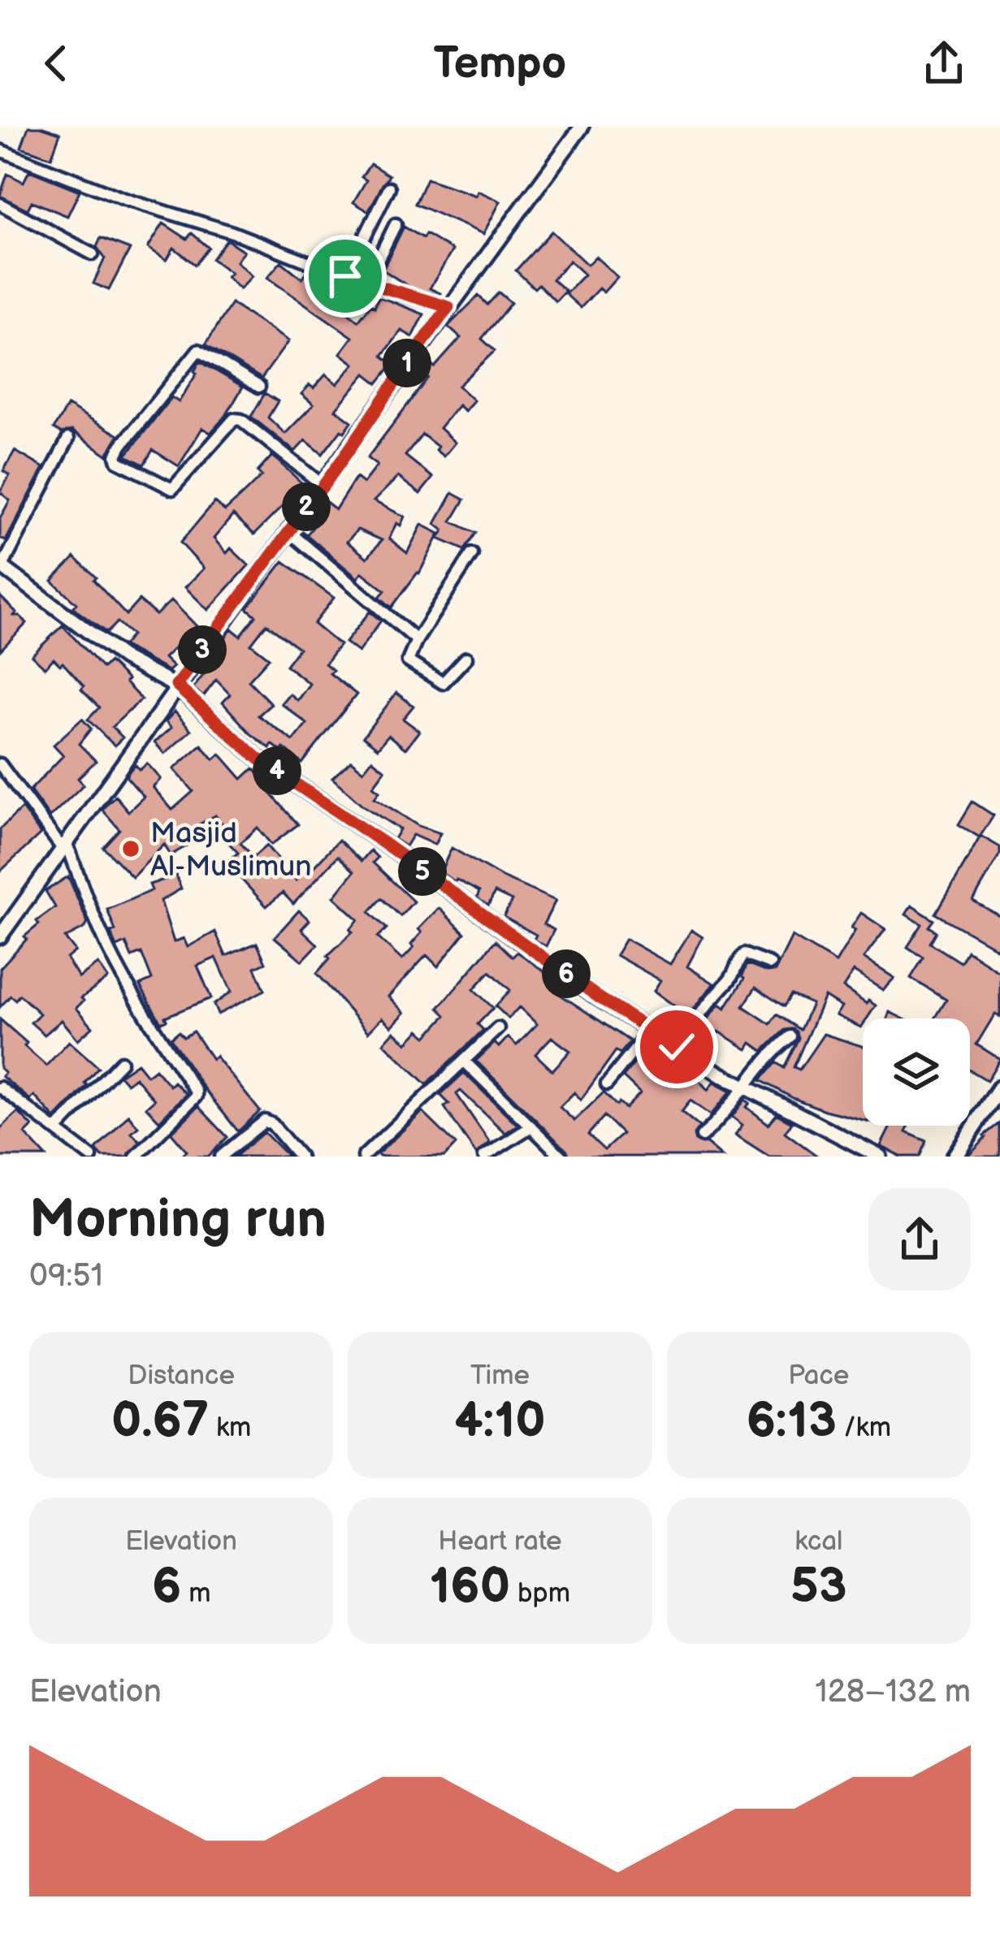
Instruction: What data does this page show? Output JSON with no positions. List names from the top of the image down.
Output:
{
  "places": ["Masjid Al-Muslimun"],
  "page": {
    "header": "Tempo",
    "pins": [
      "1",
      "2",
      "3",
      "4",
      "5",
      "6"
    ],
    "heading": ["Morning run", "09:51"],
    "stats": [
      ["Distance", "0.67 km"],
      ["Time", "4:10"],
      ["Pace", "6:13 /km"],
      ["Elevation", "6 m"],
      ["Heart rate", "160 bpm"],
      ["kcal", "53"]
    ],
    "chart": ["Elevation", "128–132 m"]
  }
}
